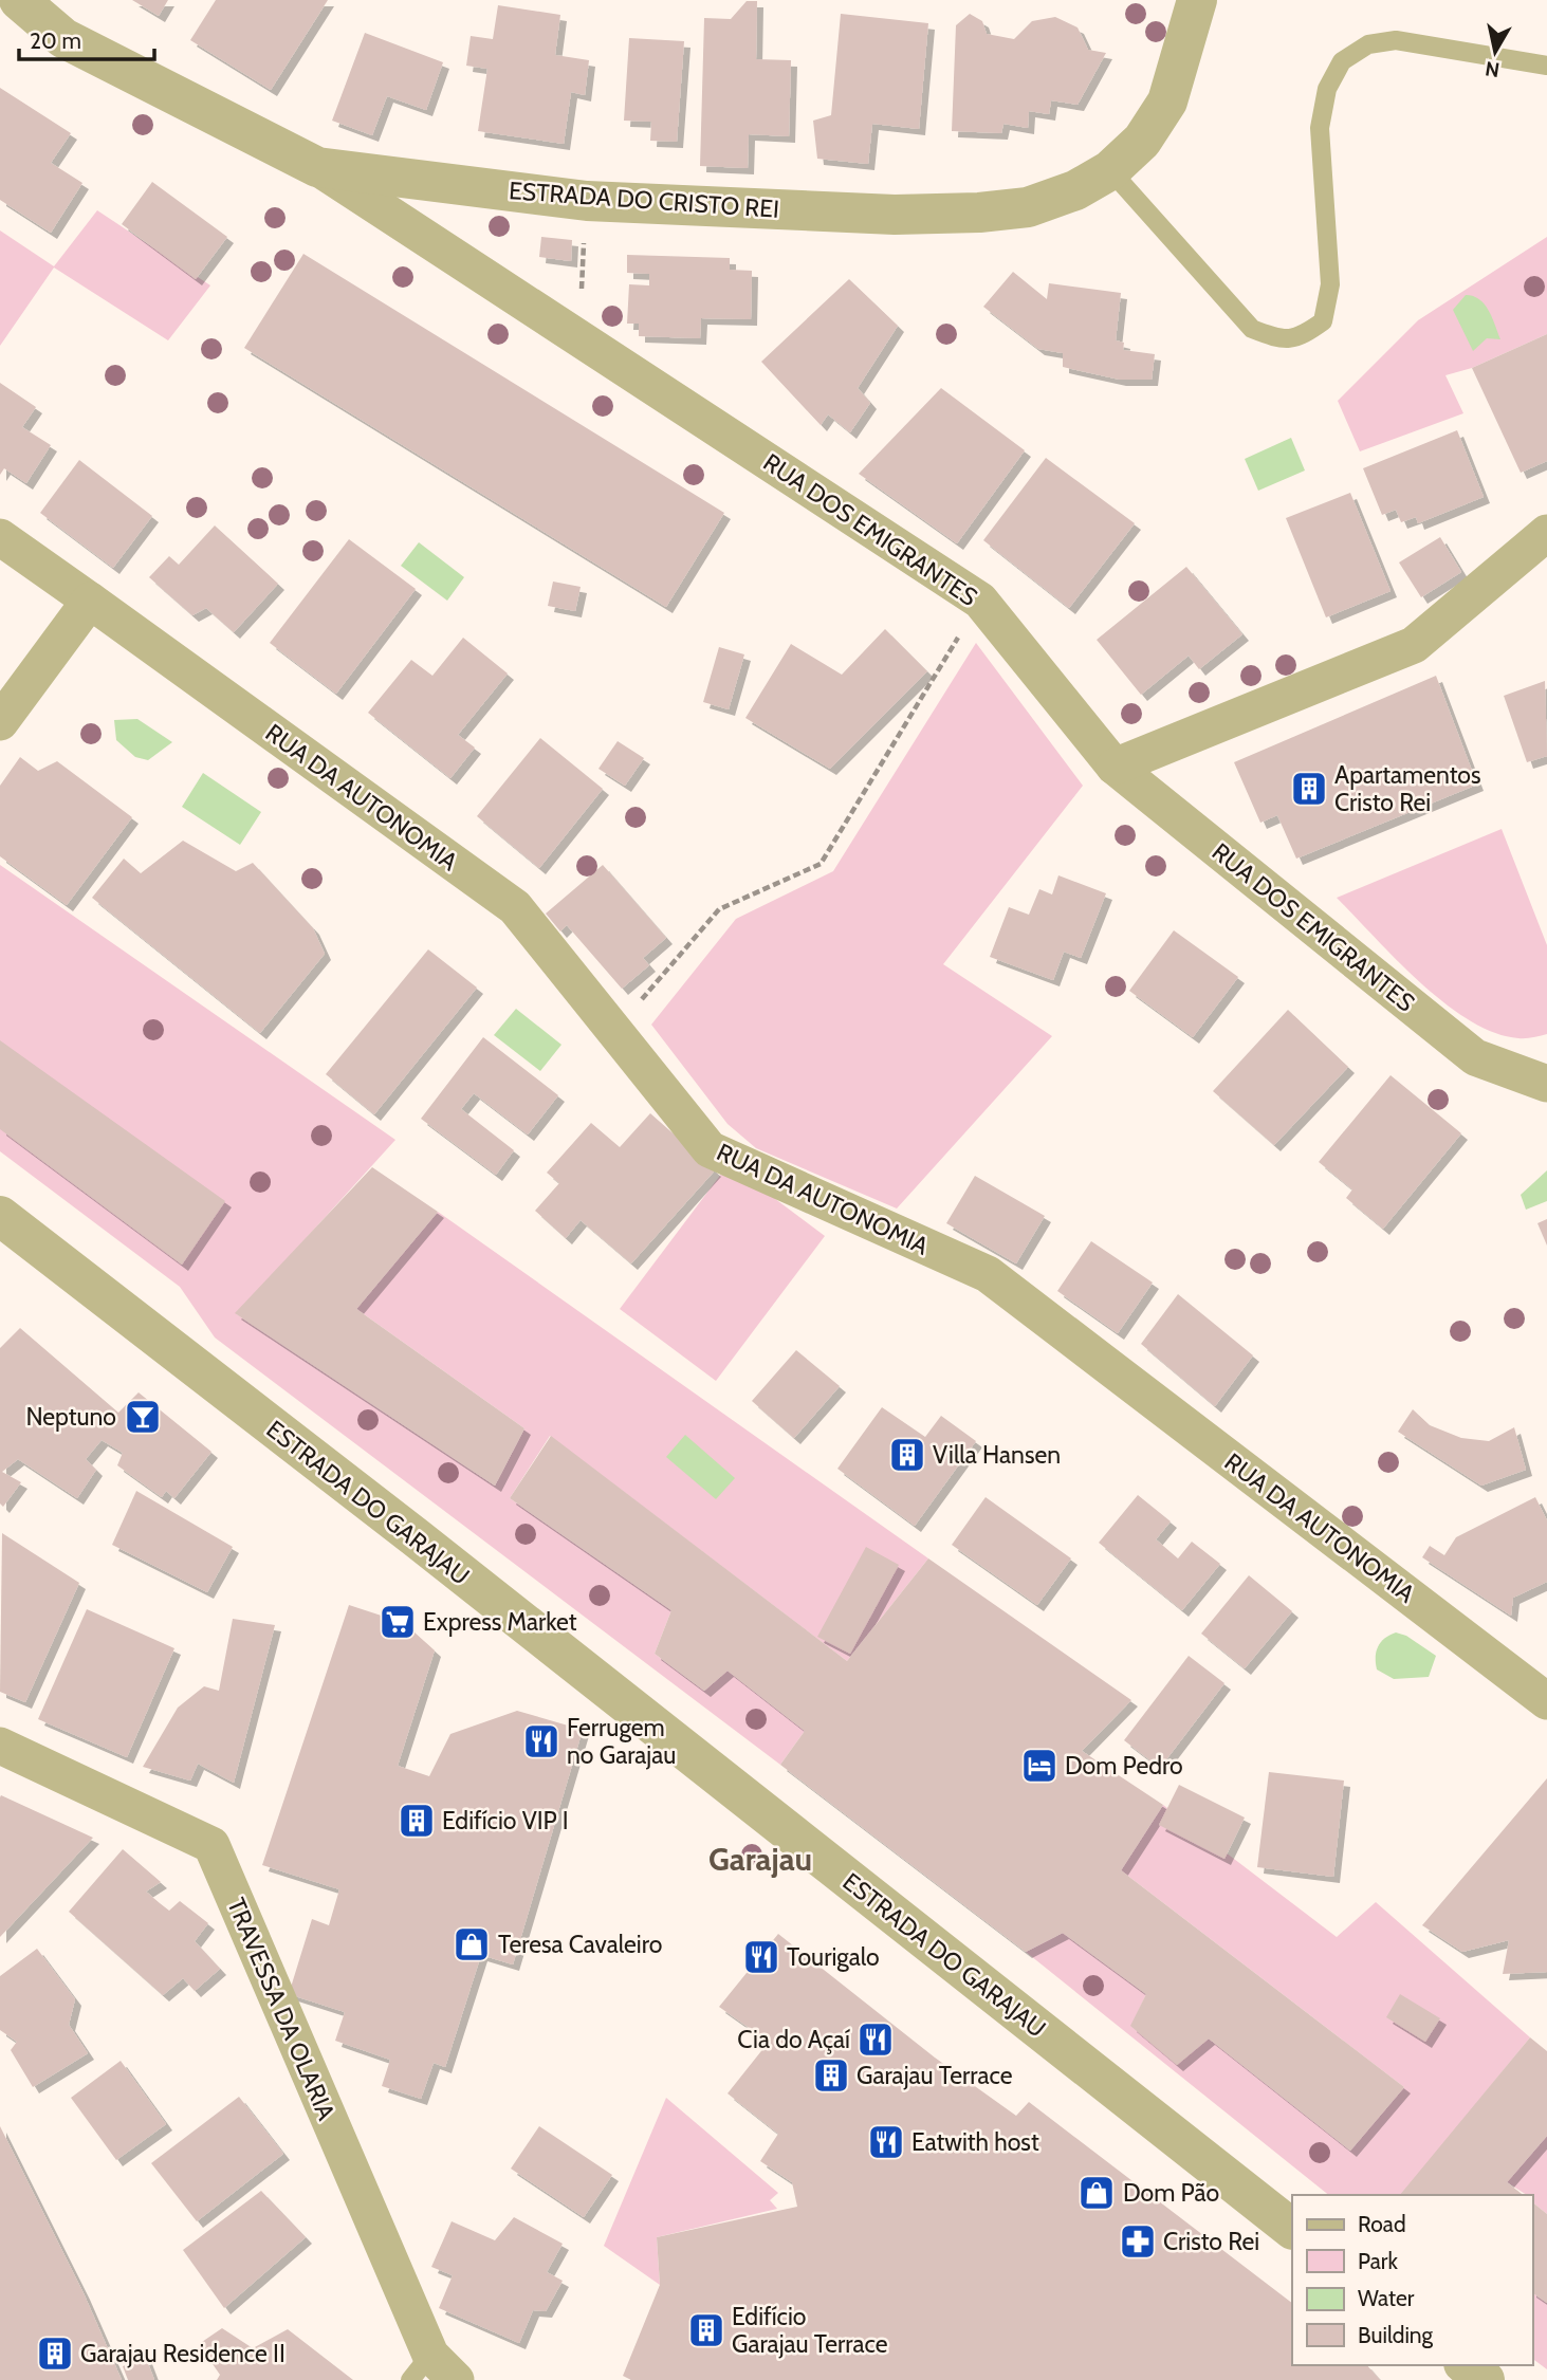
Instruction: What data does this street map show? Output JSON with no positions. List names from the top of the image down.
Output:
{
  "streets": {
    "street": [
      "ESTRADA DO CRISTO REI",
      "RUA DOS EMIGRANTES",
      "RUA DA AUTONOMIA",
      "ESTRADA DO GARAJAU",
      "TRAVESSA DA OLARIA"
    ]
  },
  "crossings": [
    ["ESTRADA DO CRISTO REI", "RUA DOS EMIGRANTES"]
  ],
  "districts": ["Garajau"],
  "places": {
    "building": [
      "Apartamentos Cristo Rei",
      "Villa Hansen",
      "Edifício VIP I",
      "Garajau Terrace",
      "Edifício Garajau Terrace",
      "Garajau Residence II"
    ],
    "bar": ["Neptuno"],
    "supermarket": ["Express Market"],
    "restaurant": [
      "Ferrugem no Garajau",
      "Tourigalo",
      "Cia do Açaí",
      "Eatwith host"
    ],
    "hotel": ["Dom Pedro"],
    "shop": ["Teresa Cavaleiro", "Dom Pão"],
    "pharmacy": ["Cristo Rei"]
  },
  "legend": [
    "Road",
    "Park",
    "Water",
    "Building"
  ],
  "scale_bar": "20 m",
  "north": "bottom"
}
